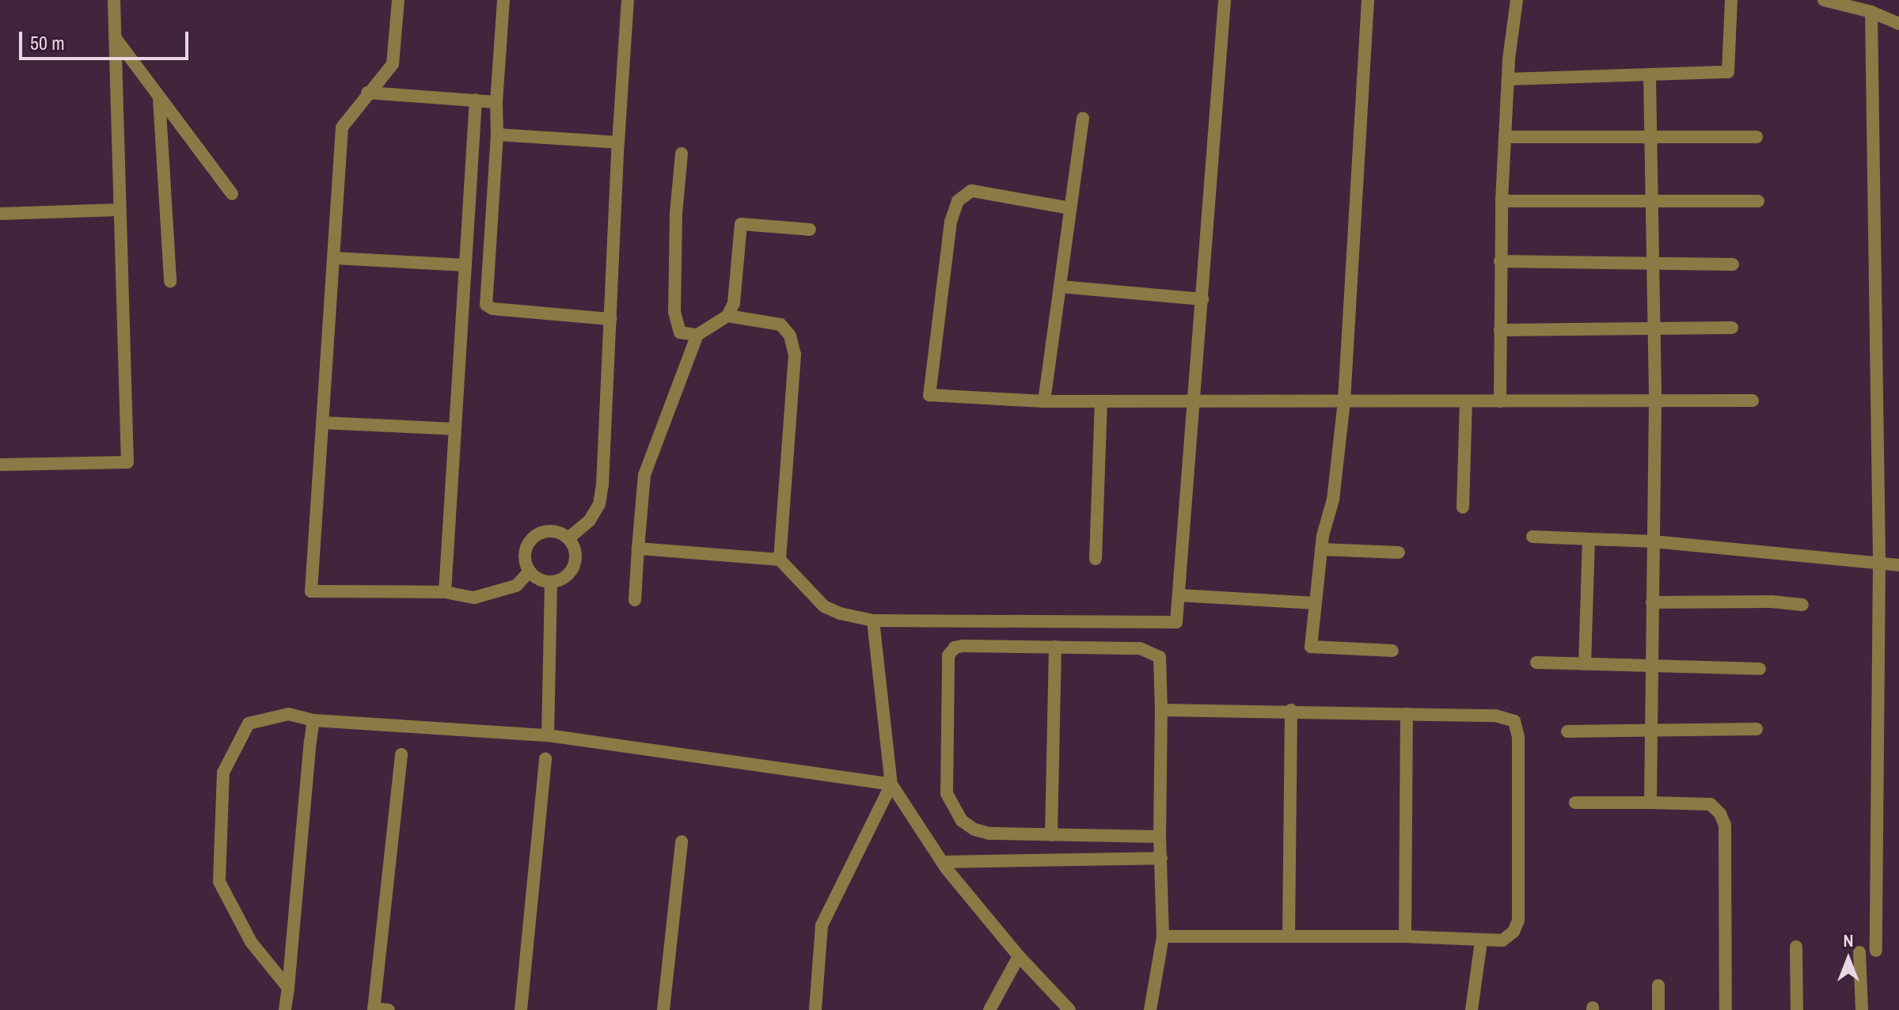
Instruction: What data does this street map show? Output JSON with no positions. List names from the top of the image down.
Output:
{
  "scale_bar": "50 m",
  "north": "top"
}
